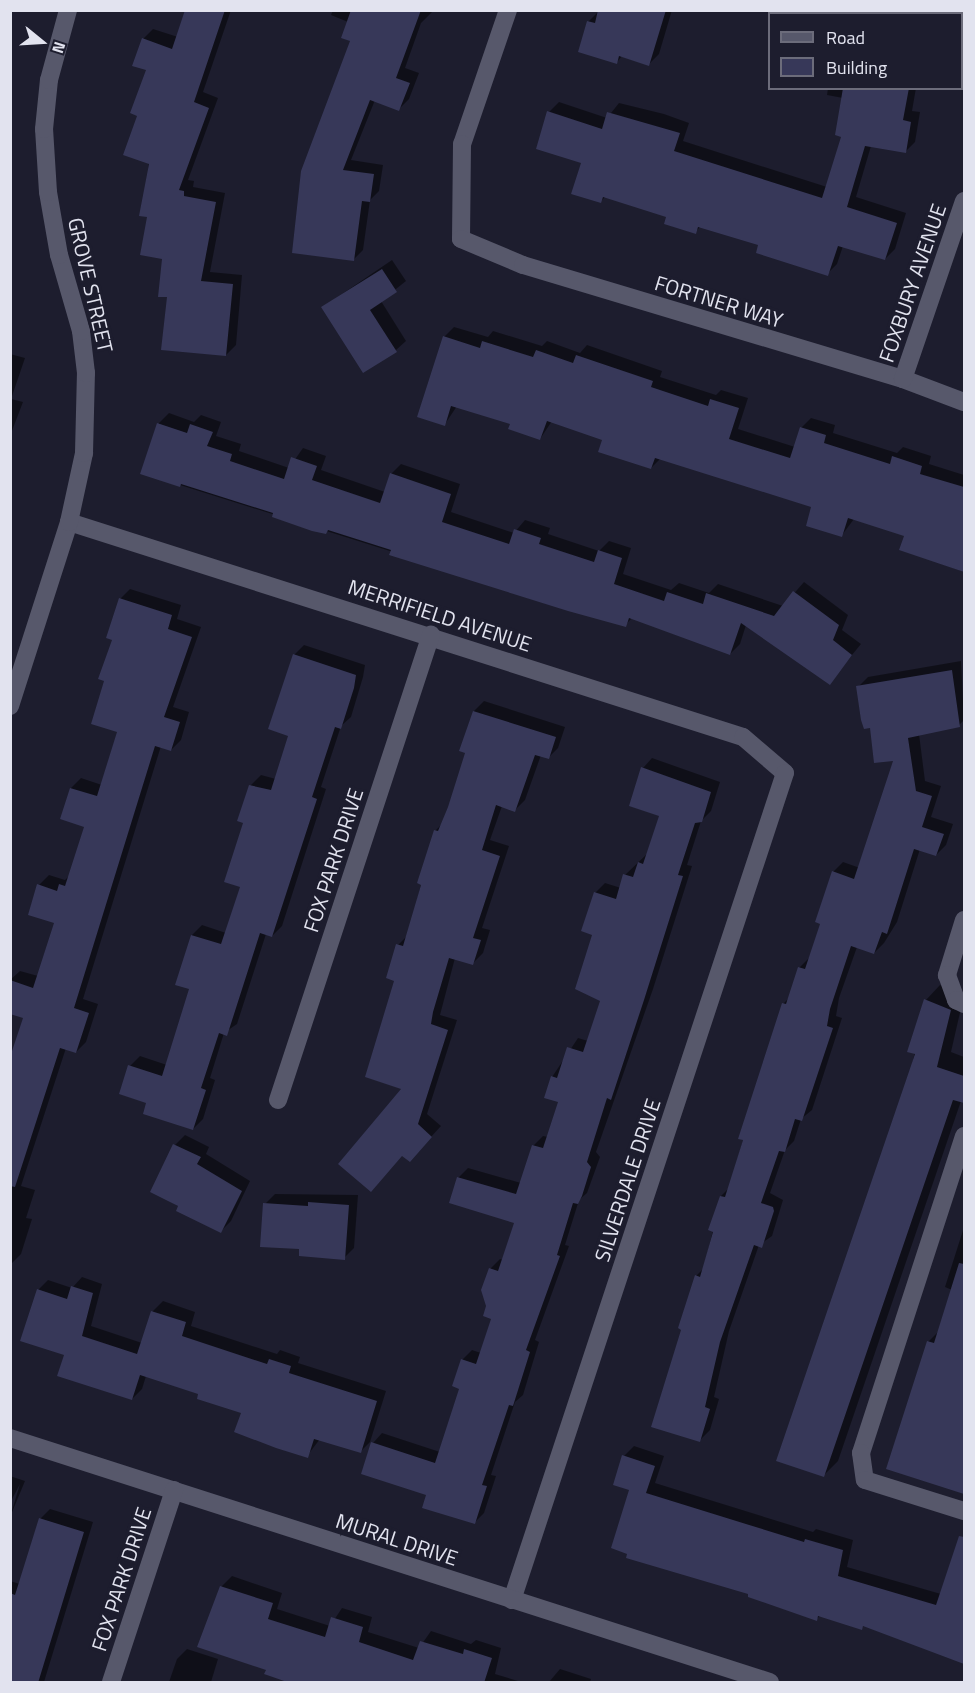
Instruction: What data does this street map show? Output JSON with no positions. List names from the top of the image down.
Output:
{
  "streets": {
    "street": [
      "FOXBURY AVENUE",
      "GROVE STREET",
      "FORTNER WAY",
      "MERRIFIELD AVENUE",
      "FOX PARK DRIVE",
      "SILVERDALE DRIVE",
      "MURAL DRIVE"
    ]
  },
  "crossings": [
    ["FOXBURY AVENUE", "FORTNER WAY"],
    ["GROVE STREET", "MERRIFIELD AVENUE"],
    ["MERRIFIELD AVENUE", "FOX PARK DRIVE"],
    ["MERRIFIELD AVENUE", "SILVERDALE DRIVE"],
    ["FOX PARK DRIVE", "MURAL DRIVE"],
    ["SILVERDALE DRIVE", "MURAL DRIVE"]
  ],
  "legend": ["Road", "Building"],
  "north": "right"
}
